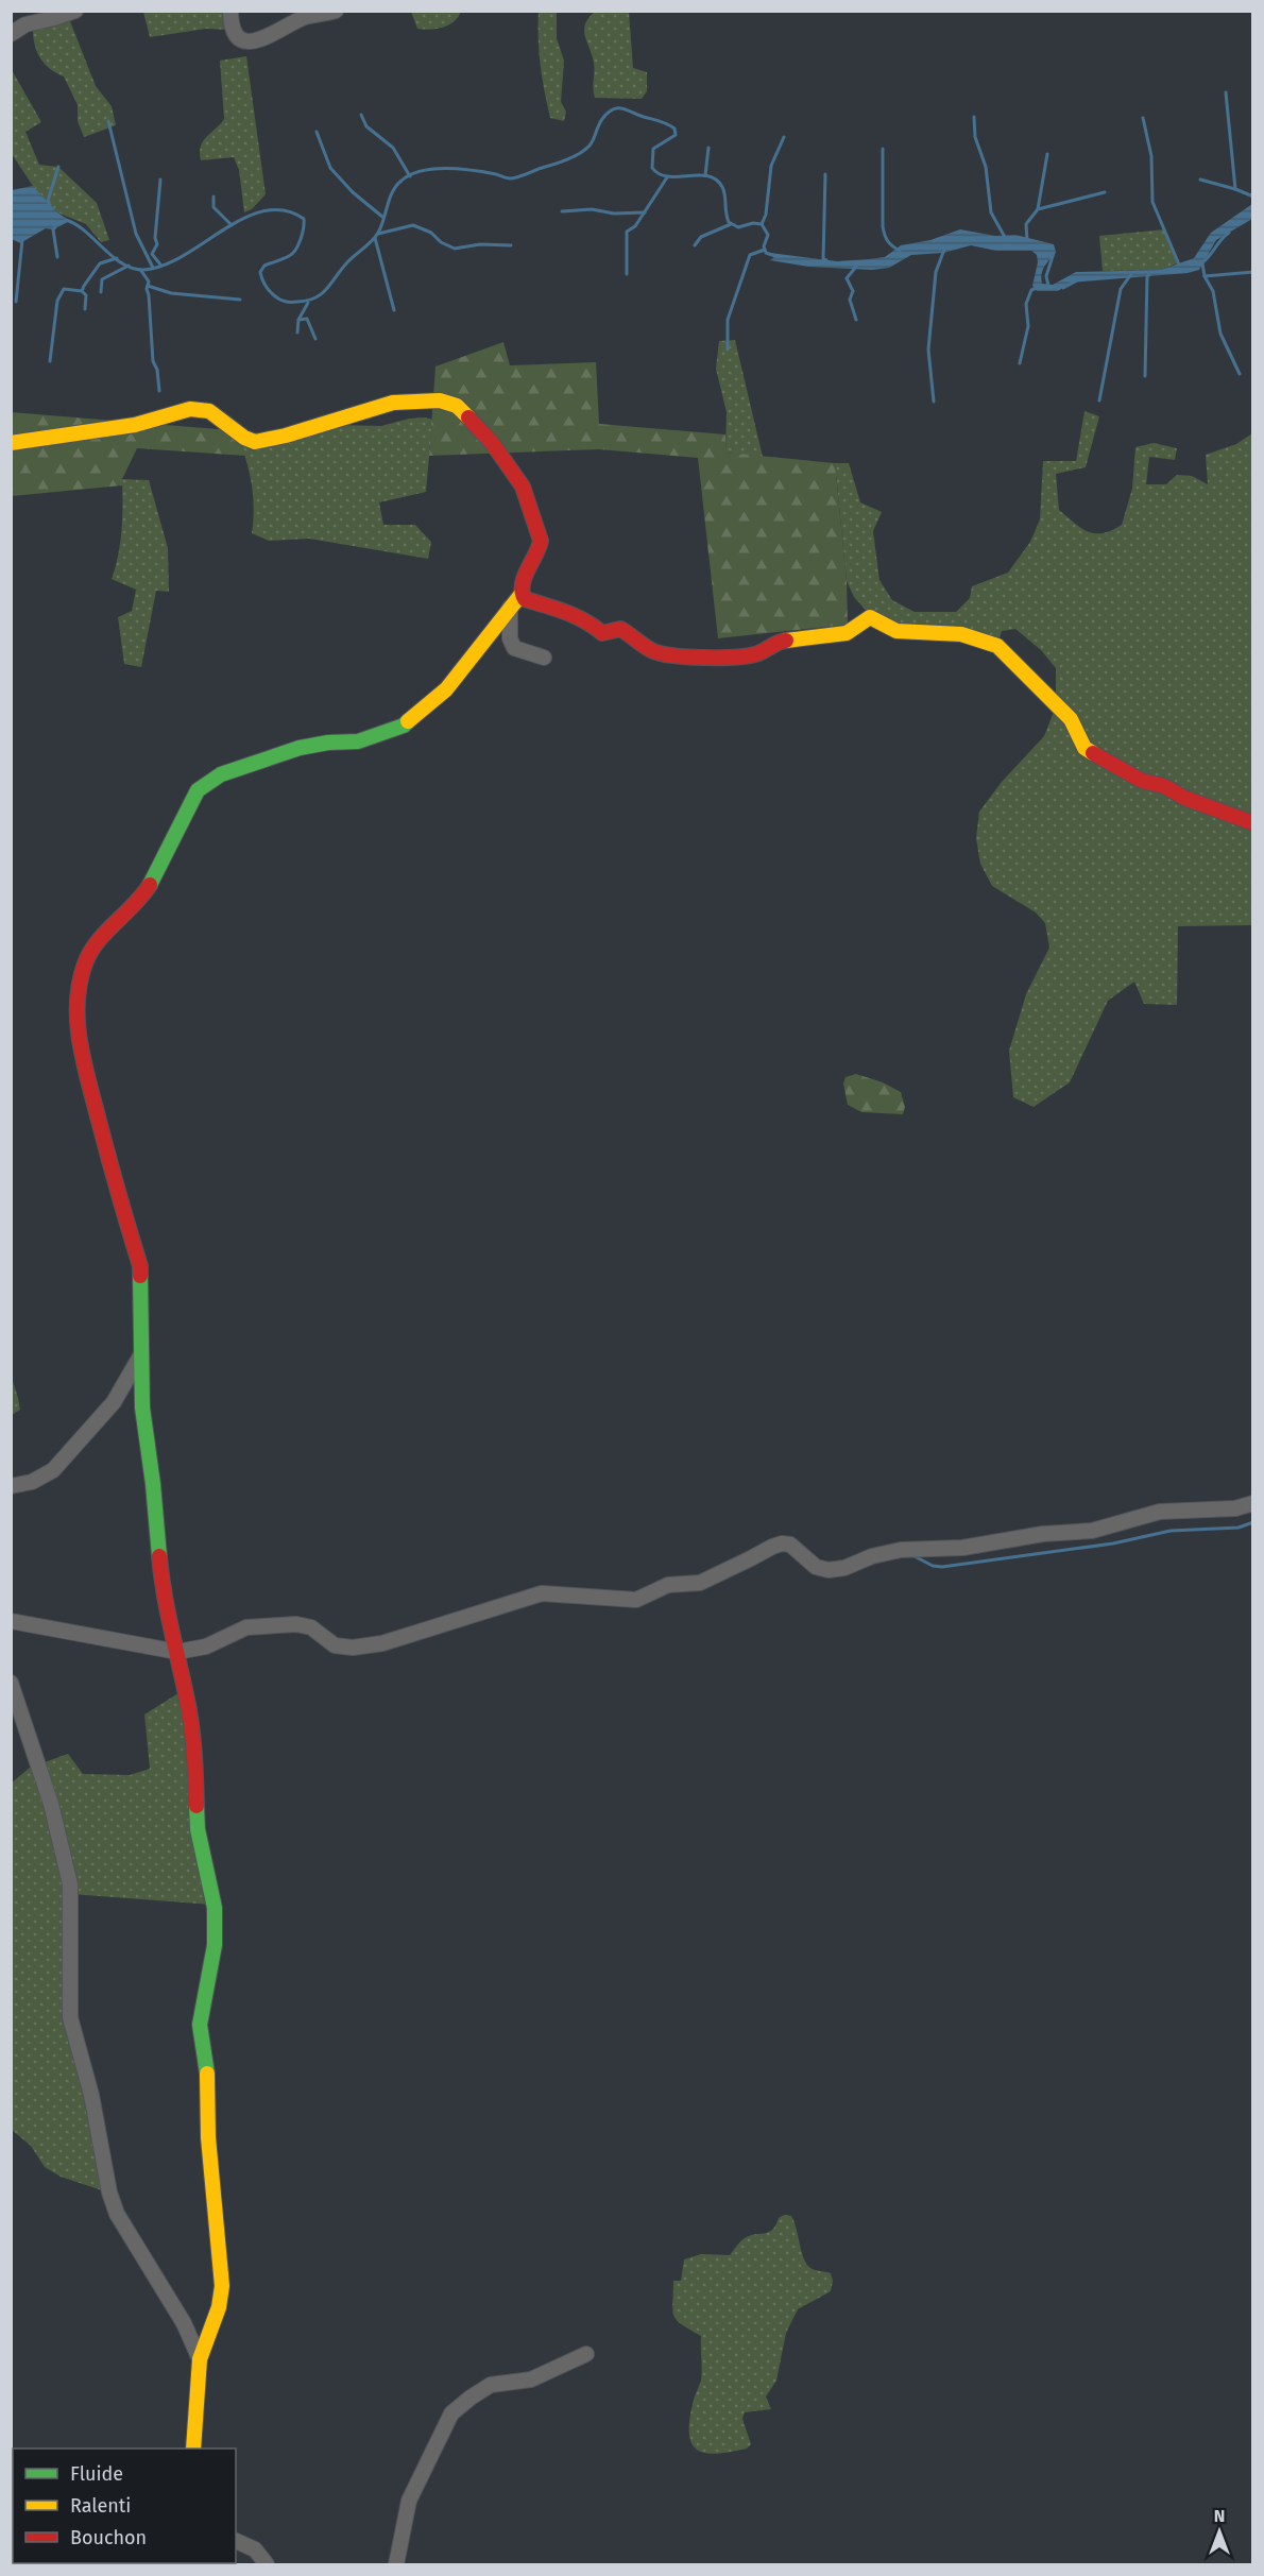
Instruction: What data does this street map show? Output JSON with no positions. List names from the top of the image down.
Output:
{
  "legend": ["Fluide", "Ralenti", "Bouchon"],
  "north": "top"
}
